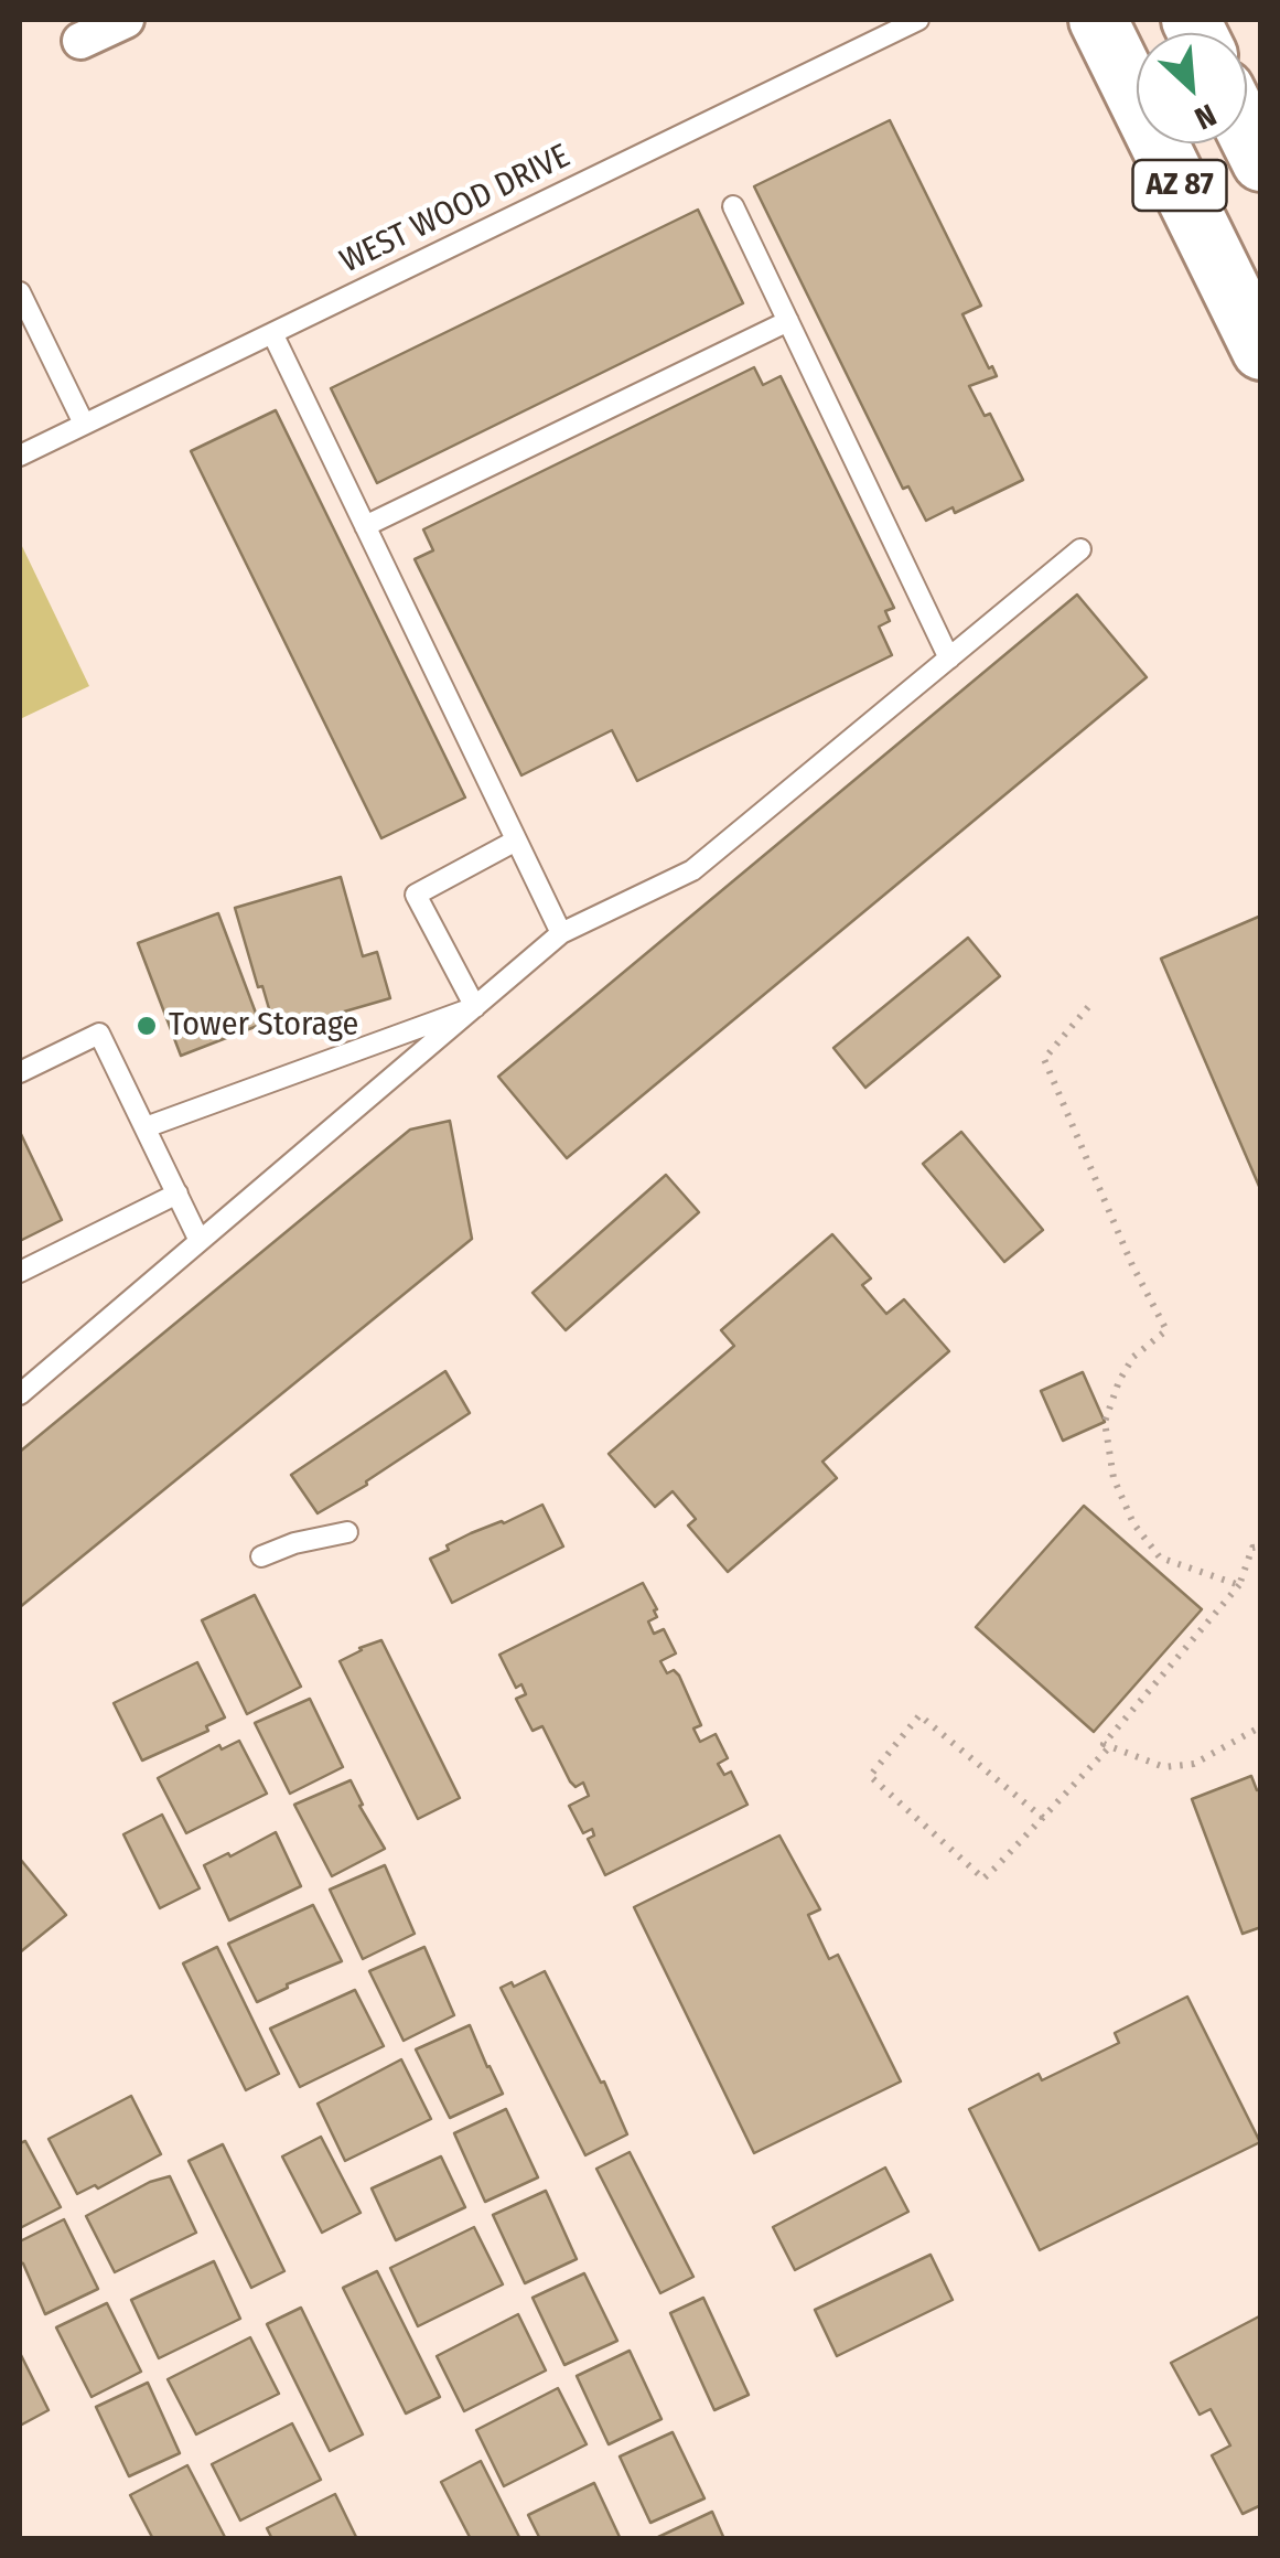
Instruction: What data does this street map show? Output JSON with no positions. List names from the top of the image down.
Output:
{
  "streets": {
    "main road": ["AZ 87"],
    "lane": ["WEST WOOD DRIVE"]
  },
  "places": ["Tower Storage"],
  "north": "bottom right"
}
